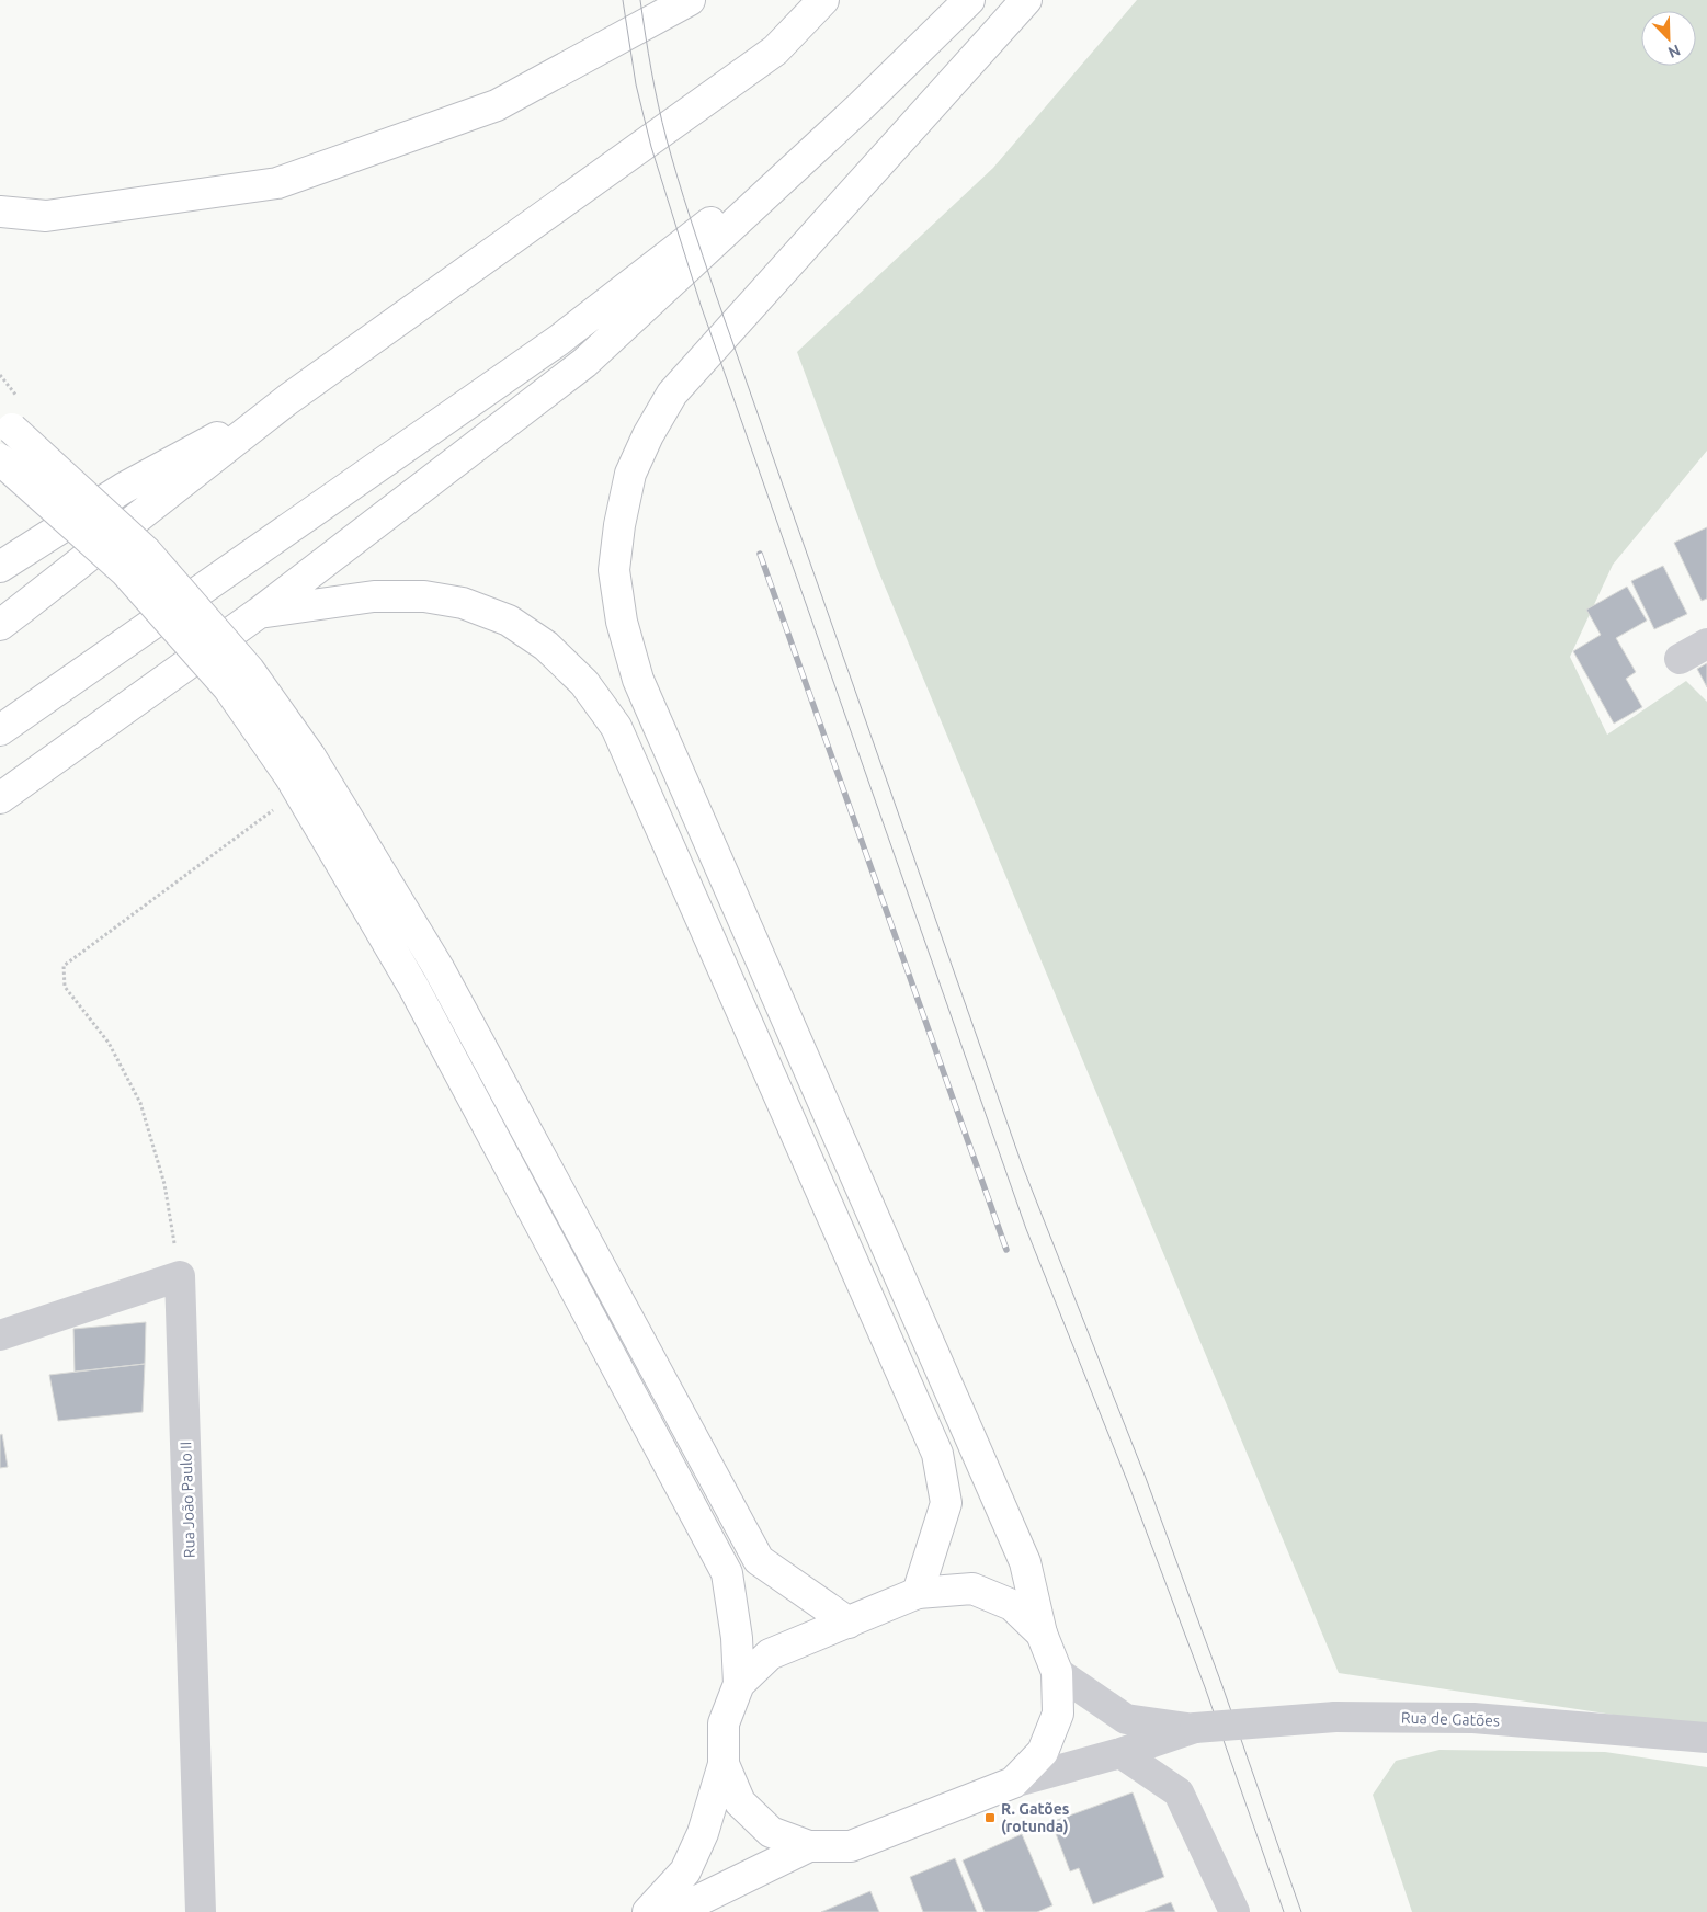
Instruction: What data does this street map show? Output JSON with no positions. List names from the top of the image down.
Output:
{
  "streets": {
    "street": ["Rua João Paulo II", "Rua de Gatões"]
  },
  "places": {
    "transit": ["R. Gatões (rotunda)"]
  },
  "north": "bottom right"
}
